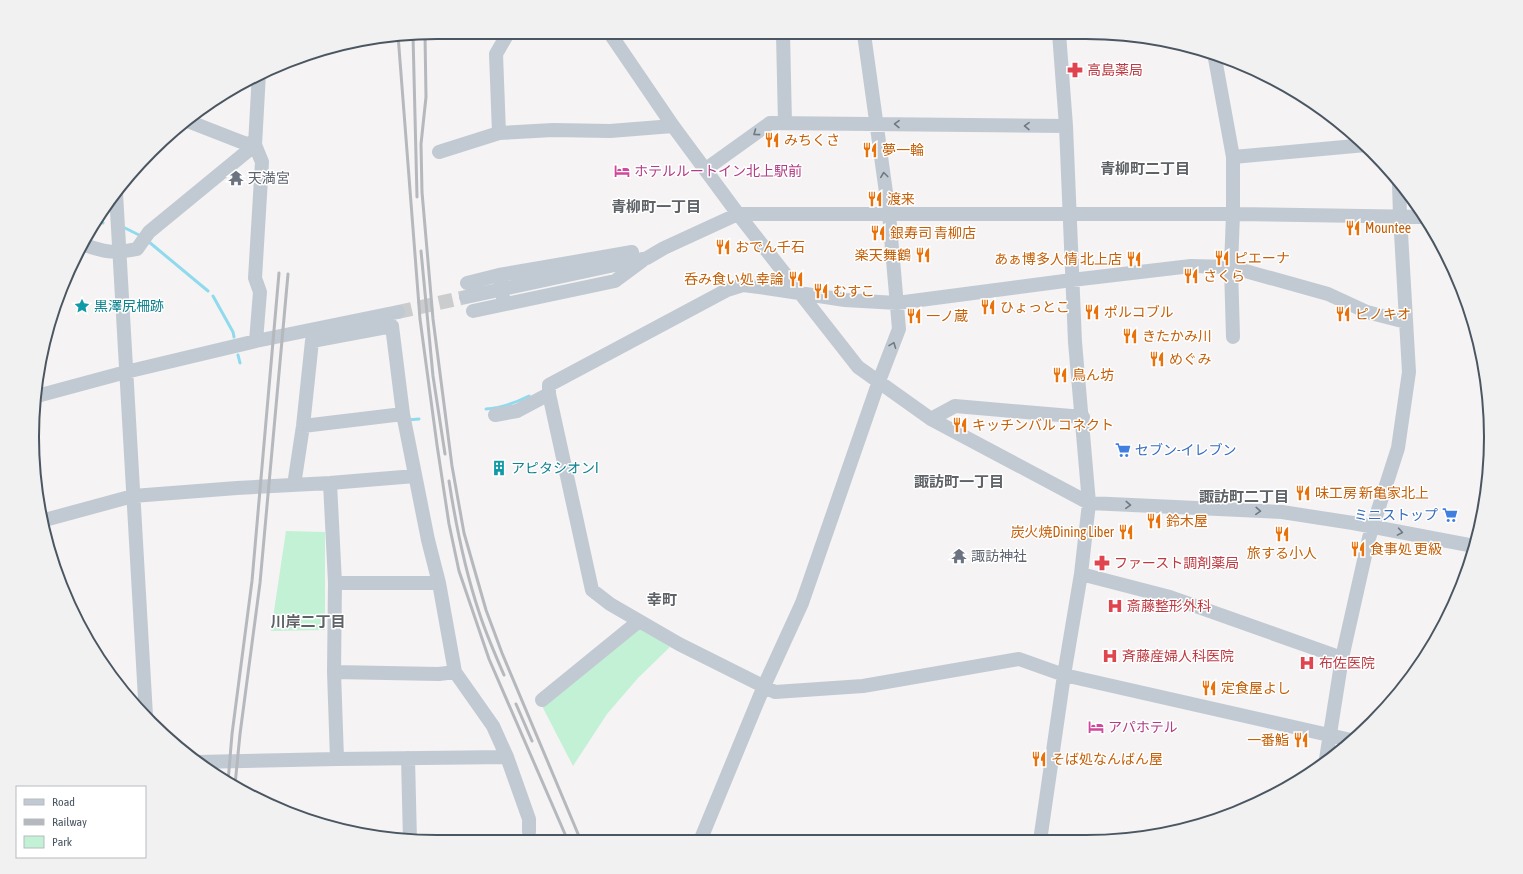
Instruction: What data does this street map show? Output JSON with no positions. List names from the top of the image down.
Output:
{
  "districts": [
    "青柳町二丁目",
    "青柳町一丁目",
    "諏訪町一丁目",
    "諏訪町二丁目",
    "幸町",
    "川岸二丁目"
  ],
  "places": {
    "pharmacy": ["高島薬局", "ファースト調剤薬局"],
    "restaurant": [
      "みちくさ",
      "夢一輪",
      "渡来",
      "Mountee",
      "銀寿司 青柳店",
      "おでん千石",
      "楽天舞鶴",
      "ピエーナ",
      "あぁ博多人情 北上店",
      "さくら",
      "呑み食い処 幸論",
      "むすこ",
      "ひょっとこ",
      "ポルコブル",
      "ピノキオ",
      "一ノ蔵",
      "きたかみ川",
      "めぐみ",
      "鳥ん坊",
      "キッチンバル コネクト",
      "味工房 新亀家北上",
      "鈴木屋",
      "炭火焼Dining Liber",
      "旅する小人",
      "食事処 更級",
      "定食屋よし",
      "一番鮨",
      "そば処なんばん屋"
    ],
    "hotel": ["ホテルルートイン北上駅前", "アパホテル"],
    "temple": ["天満宮", "諏訪神社"],
    "place": ["黒澤尻柵跡"],
    "supermarket": ["セブン-イレブン", "ミニストップ"],
    "building": ["アピタシオンI"],
    "hospital": ["斎藤整形外科", "斉藤産婦人科医院", "布佐医院"]
  },
  "legend": ["Road", "Railway", "Park"]
}
